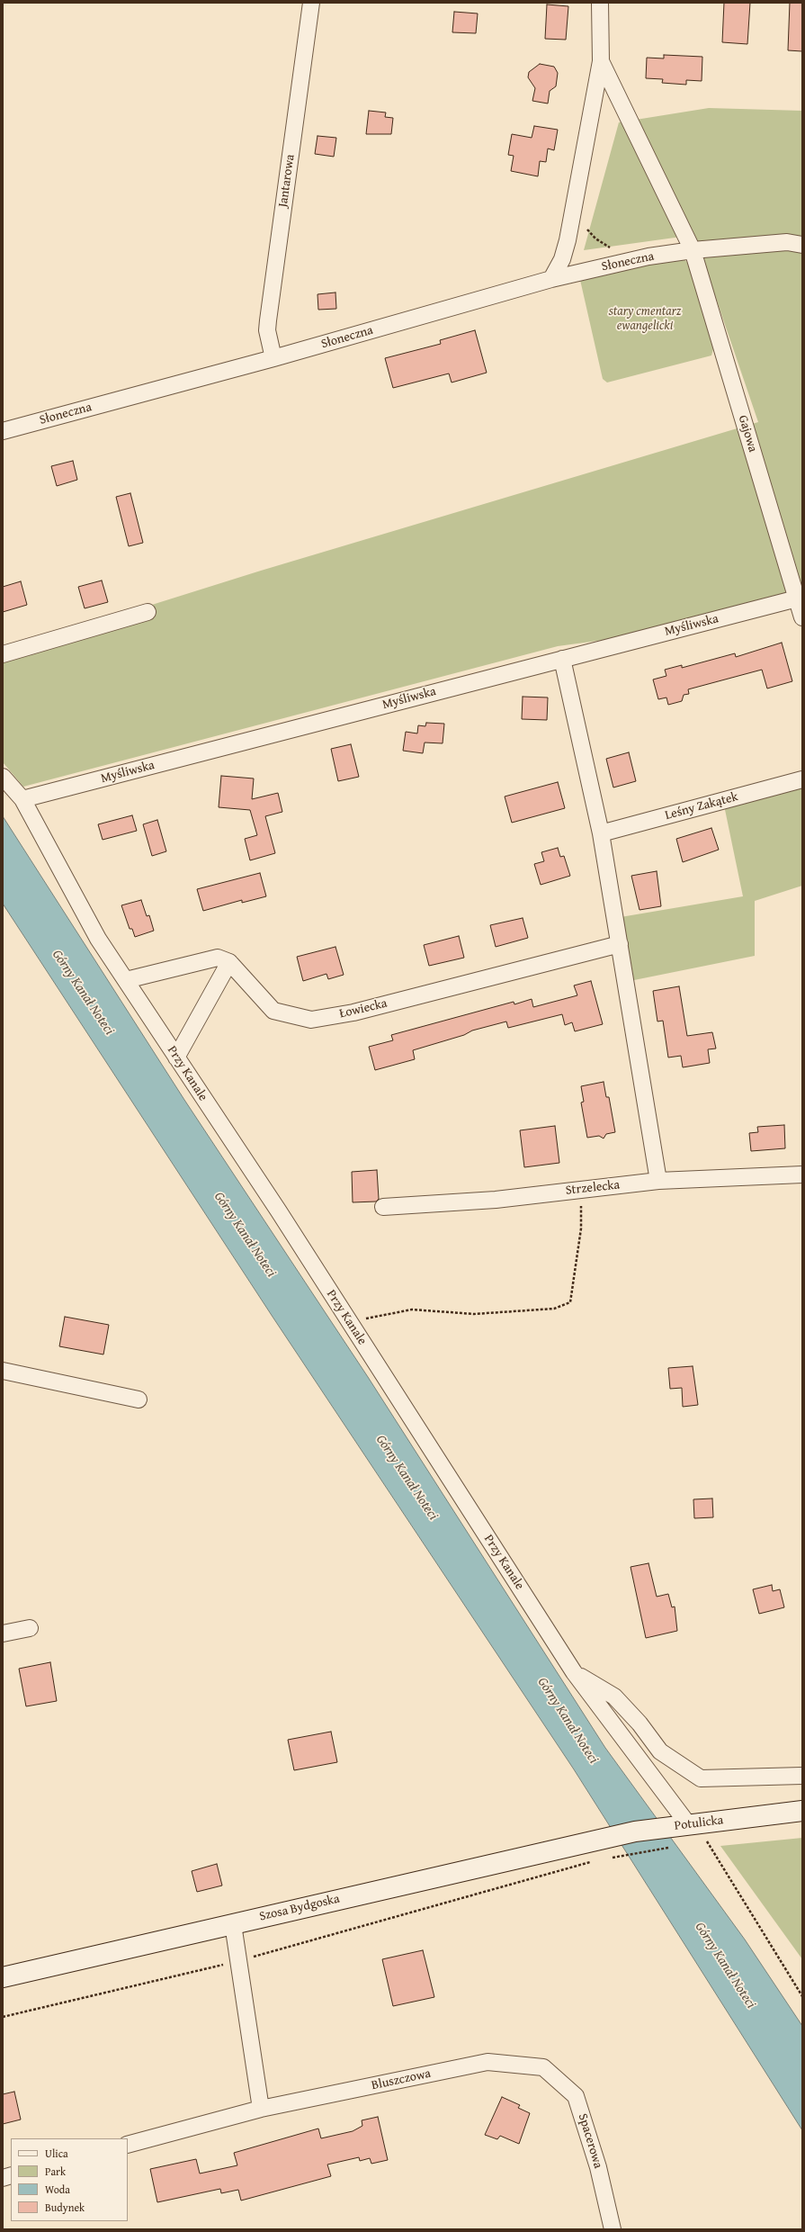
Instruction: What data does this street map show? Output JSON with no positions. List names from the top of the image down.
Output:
{
  "streets": {
    "street": [
      "Jantarowa",
      "Słoneczna",
      "Gajowa",
      "Myśliwska",
      "Leśny Zakątek",
      "Łowiecka",
      "Przy Kanale",
      "Strzelecka",
      "Potulicka",
      "Szosa Bydgoska",
      "Bluszczowa",
      "Spacerowa"
    ]
  },
  "crossings": [
    ["Jantarowa", "Słoneczna"],
    ["Słoneczna", "Gajowa"],
    ["Gajowa", "Myśliwska"],
    ["Myśliwska", "Przy Kanale"],
    ["Przy Kanale", "Potulicka"],
    ["Potulicka", "Szosa Bydgoska"],
    ["Bluszczowa", "Spacerowa"]
  ],
  "water": ["Górny Kanał Noteci"],
  "parks": ["stary cmentarz ewangelicki"],
  "legend": [
    "Ulica",
    "Park",
    "Woda",
    "Budynek"
  ]
}
